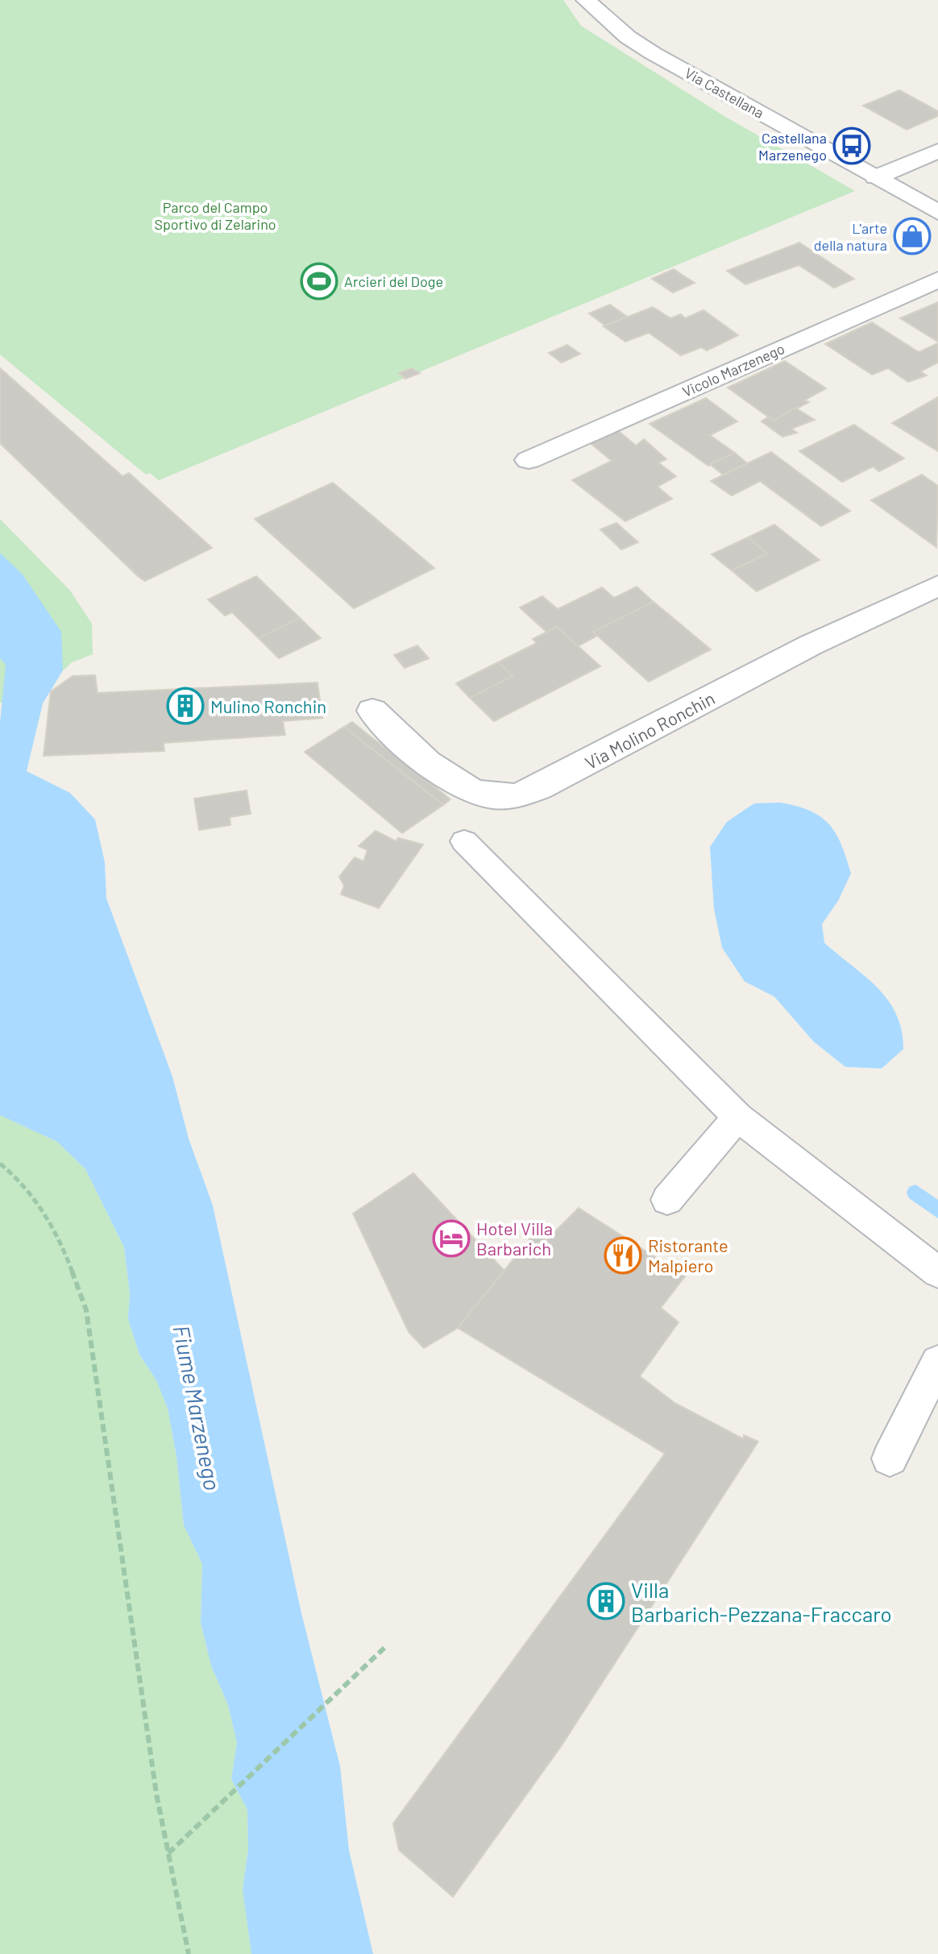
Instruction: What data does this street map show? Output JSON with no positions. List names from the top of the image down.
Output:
{
  "streets": {
    "street": ["Via Castellana", "Vicolo Marzenego", "Via Molino Ronchin"]
  },
  "water": ["Fiume Marzenego"],
  "parks": ["Parco del Campo Sportivo di Zelarino"],
  "places": {
    "bus stop": ["Castellana Marzenego"],
    "shop": ["L'arte della natura"],
    "sports": ["Arcieri del Doge"],
    "building": ["Mulino Ronchin", "Villa Barbarich-Pezzana-Fraccaro"],
    "hotel": ["Hotel Villa Barbarich"],
    "restaurant": ["Ristorante Malpiero"]
  }
}
